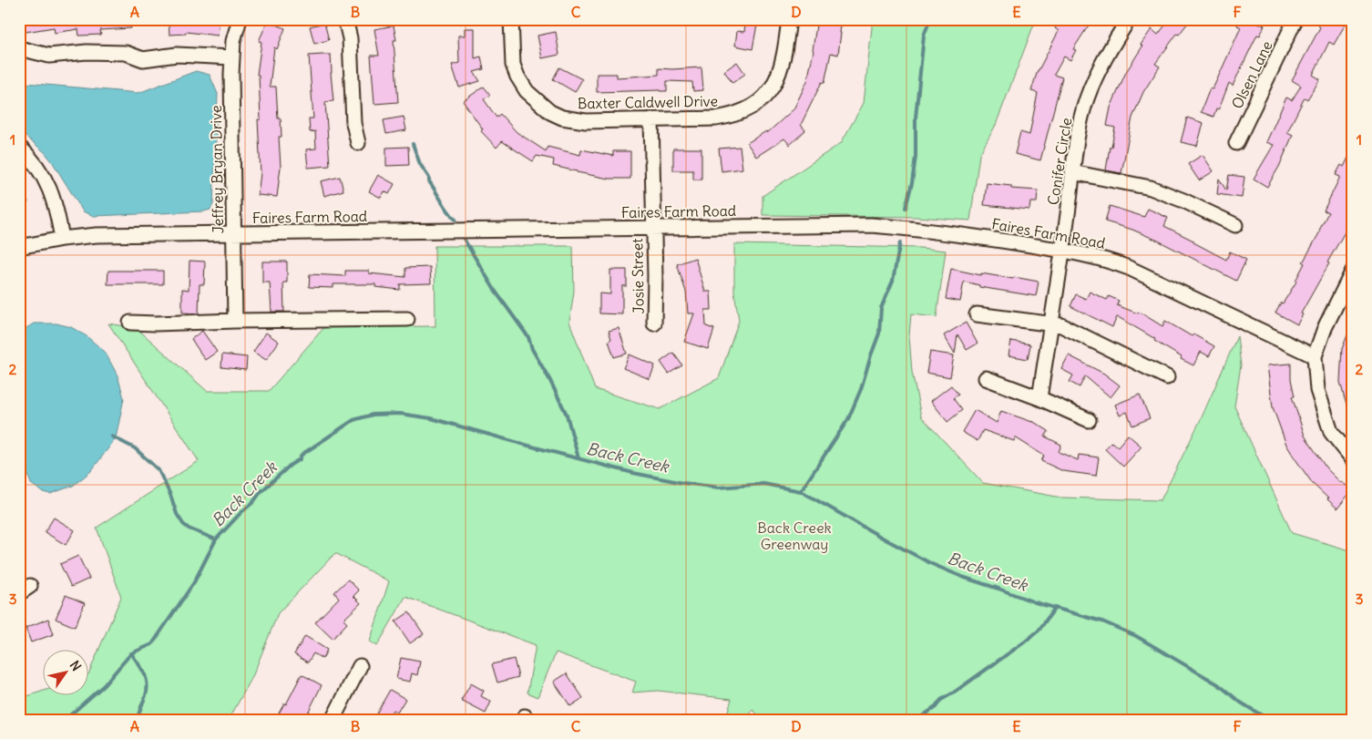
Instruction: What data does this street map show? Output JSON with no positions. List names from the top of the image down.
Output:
{
  "streets": {
    "street": [
      "Olsen Lane",
      "Baxter Caldwell Drive",
      "Conifer Circle",
      "Jeffrey Bryan Drive",
      "Faires Farm Road",
      "Josie Street"
    ]
  },
  "crossings": [
    ["Baxter Caldwell Drive", "Josie Street"],
    ["Conifer Circle", "Faires Farm Road"],
    ["Jeffrey Bryan Drive", "Faires Farm Road"],
    ["Faires Farm Road", "Josie Street"]
  ],
  "water": ["Back Creek"],
  "parks": ["Back Creek Greenway"],
  "north": "top right",
  "grid": {
    "columns": [
      "A",
      "B",
      "C",
      "D",
      "E",
      "F"
    ],
    "rows": ["1", "2", "3"]
  }
}
